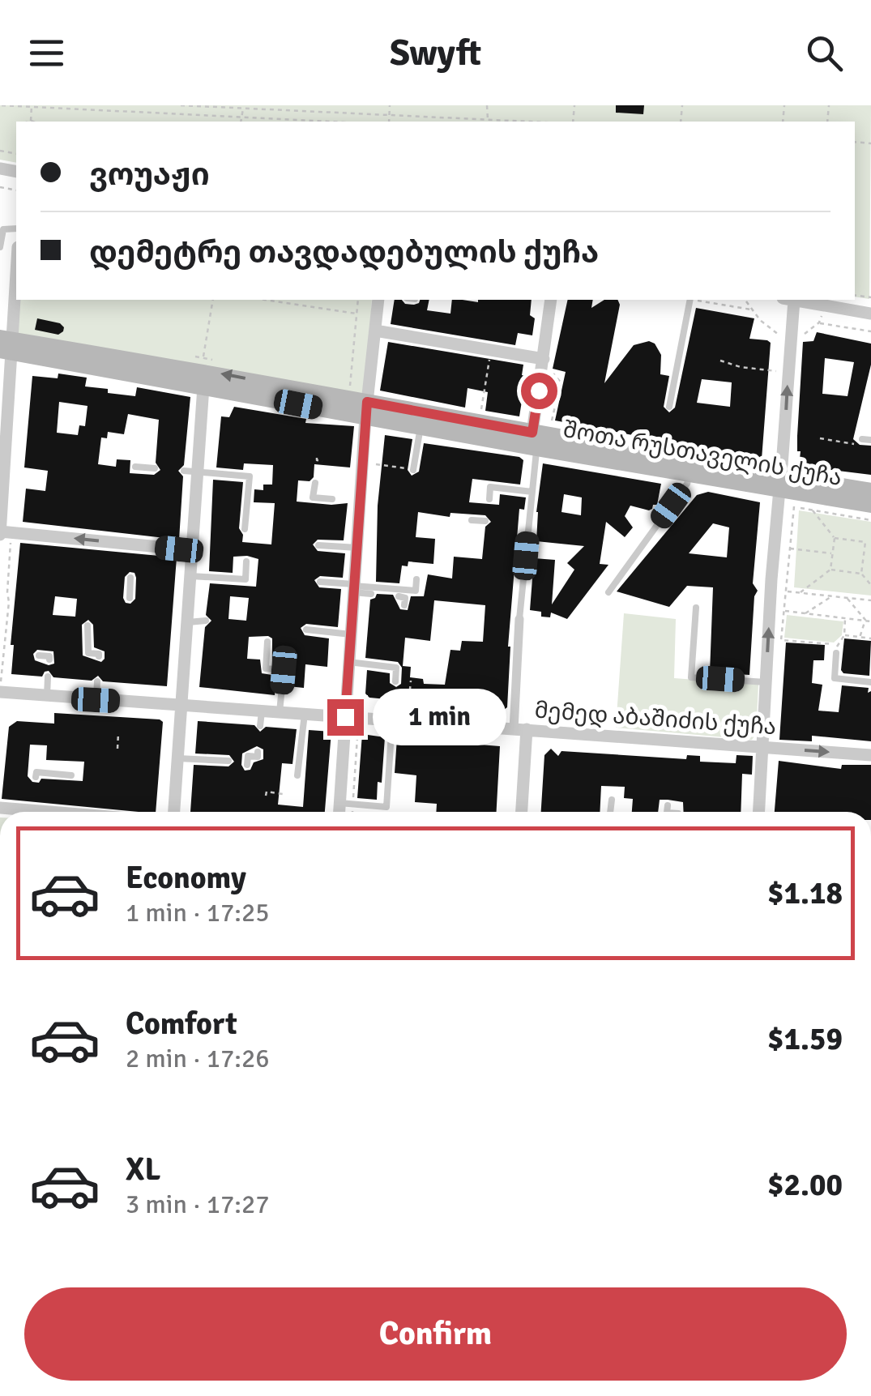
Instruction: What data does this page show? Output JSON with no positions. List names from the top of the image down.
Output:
{
  "streets": {
    "main road": ["შოთა რუსთაველის ქუჩა"],
    "street": ["მემედ აბაშიძის ქუჩა"]
  },
  "page": {
    "header": "Swyft",
    "banner": ["ვოუაჟი", "დემეტრე თავდადებულის ქუჩა"],
    "bubble": "1 min",
    "list": [
      {
        "name": "Economy",
        "note": "1 min · 17:25",
        "value": "$1.18"
      },
      {
        "name": "Comfort",
        "note": "2 min · 17:26",
        "value": "$1.59"
      },
      {
        "name": "XL",
        "note": "3 min · 17:27",
        "value": "$2.00"
      }
    ],
    "buttons": "Confirm"
  }
}
